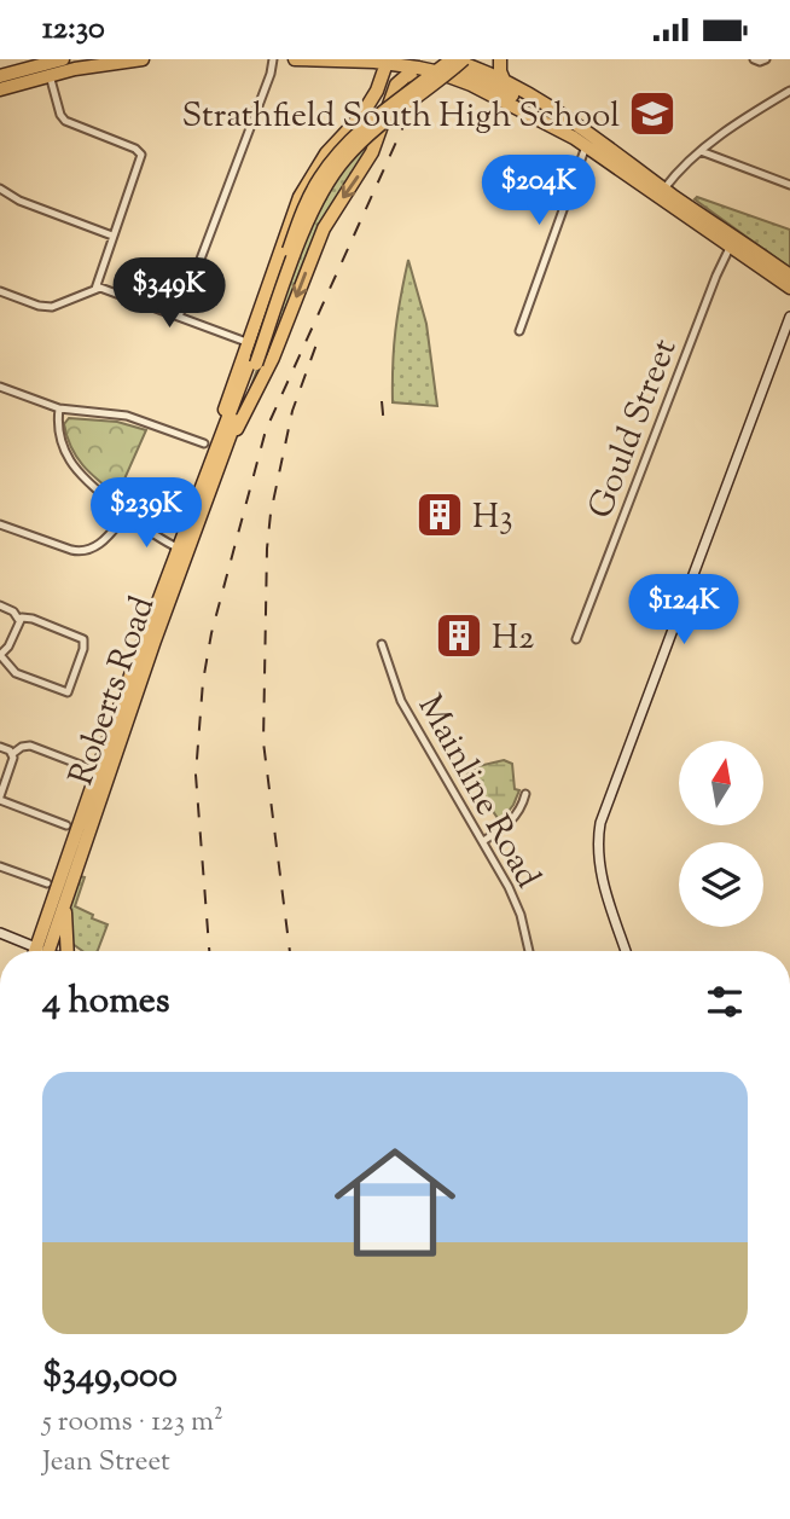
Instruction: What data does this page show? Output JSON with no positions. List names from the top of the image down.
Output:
{
  "streets": {
    "highway": ["Roberts Road"],
    "street": ["Gould Street", "Mainline Road"]
  },
  "places": {
    "school or university": ["Strathfield South High School"],
    "building": ["H3", "H2"]
  },
  "north": "top",
  "page": {
    "status": "12:30",
    "price": [
      "$204K",
      "$349K",
      "$239K",
      "$124K"
    ],
    "heading": "4 homes",
    "list": [
      {
        "name": "$349,000",
        "note": "5 rooms · 123 m² · Jean Street"
      }
    ]
  }
}
